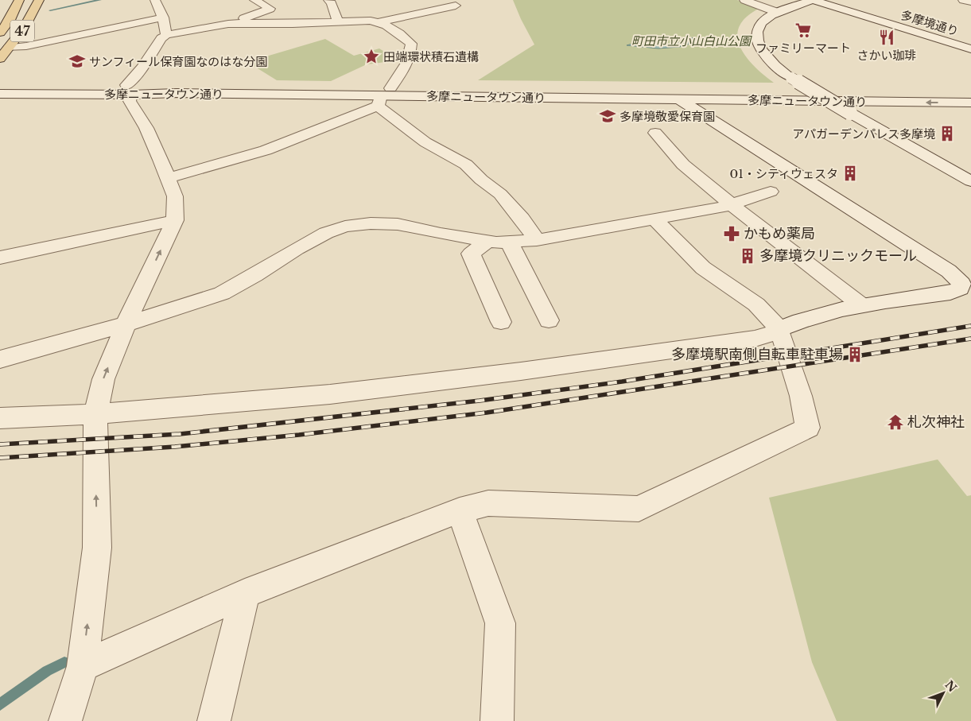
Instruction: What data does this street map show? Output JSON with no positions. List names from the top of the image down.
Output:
{
  "streets": {
    "main road": ["47"],
    "street": ["多摩境通り", "多摩ニュータウン通り"]
  },
  "parks": ["町田市立小山白山公園"],
  "places": {
    "supermarket": ["ファミリーマート"],
    "restaurant": ["さかい珈琲"],
    "place": ["田端環状積石遺構"],
    "school or university": ["サンフィール保育園なのはな分園", "多摩境敬愛保育園"],
    "building": [
      "アパガーデンパレス多摩境",
      "01・シティウェスタ",
      "多摩境クリニックモール",
      "多摩境駅南側自転車駐車場"
    ],
    "pharmacy": ["かもめ薬局"],
    "temple": ["札次神社"]
  },
  "north": "top right"
}
